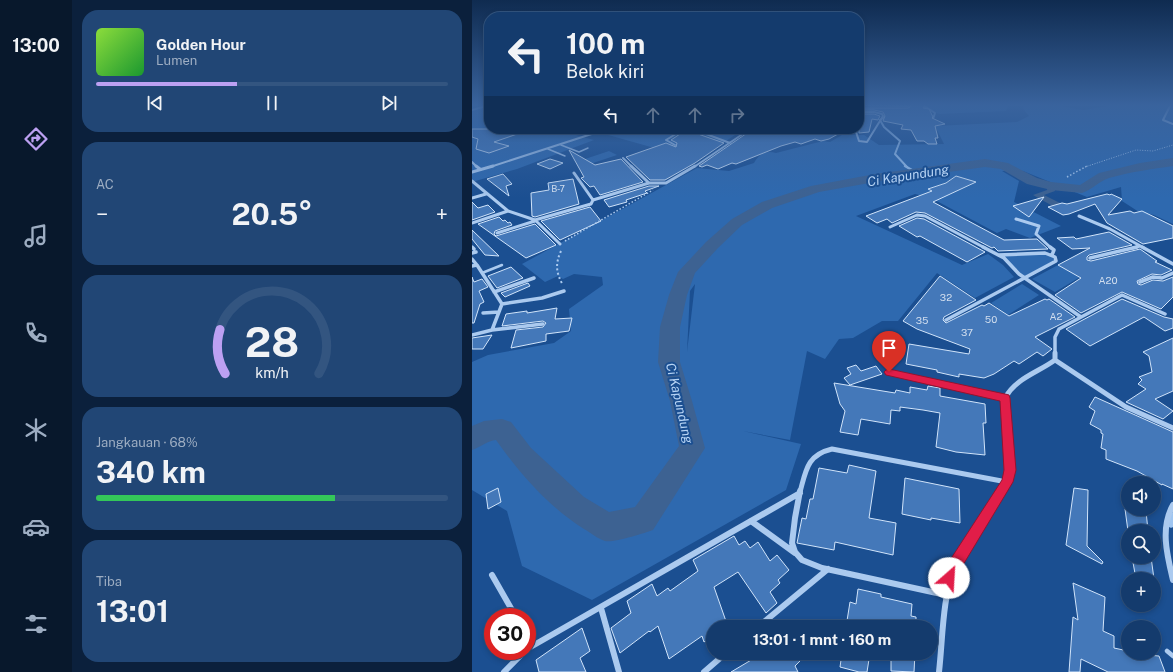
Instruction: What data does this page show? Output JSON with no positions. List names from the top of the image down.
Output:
{
  "water": ["Ci Kapundung"],
  "house_numbers": [
    "B-7",
    "A20",
    "32",
    "A2",
    "50",
    "35",
    "37"
  ],
  "page": {
    "tabs": "13:00",
    "turn": ["100 m", "Belok kiri"],
    "song": ["Golden Hour", "Lumen"],
    "tile": [
      "AC",
      ["Jangkauan · 68%", "340 km"],
      ["Tiba", "13:01"]
    ],
    "heat": ["−", "20.5°", "+"],
    "map_buttons": ["+", "−"],
    "limit": "30",
    "trip": "13:01 · 1 mnt · 160 m",
    "gauge": ["28", "km/h"]
  }
}
